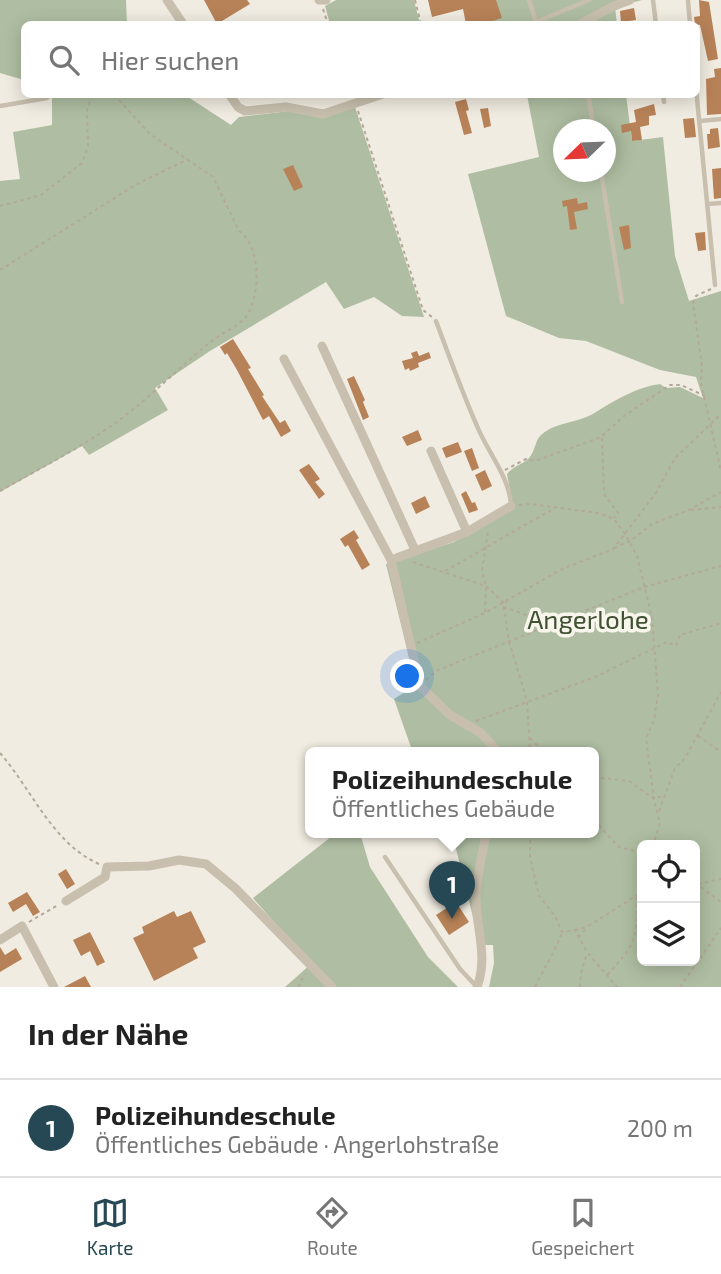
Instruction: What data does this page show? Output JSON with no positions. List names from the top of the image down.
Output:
{
  "parks": ["Angerlohe"],
  "north": "bottom left",
  "page": {
    "search": "Hier suchen",
    "popup": ["Polizeihundeschule", "Öffentliches Gebäude"],
    "pins": "1",
    "heading": "In der Nähe",
    "list": [
      {
        "mark": "1",
        "name": "Polizeihundeschule",
        "note": "Öffentliches Gebäude · Angerlohstraße",
        "value": "200 m"
      }
    ],
    "nav": ["Karte", "Route", "Gespeichert"]
  }
}
